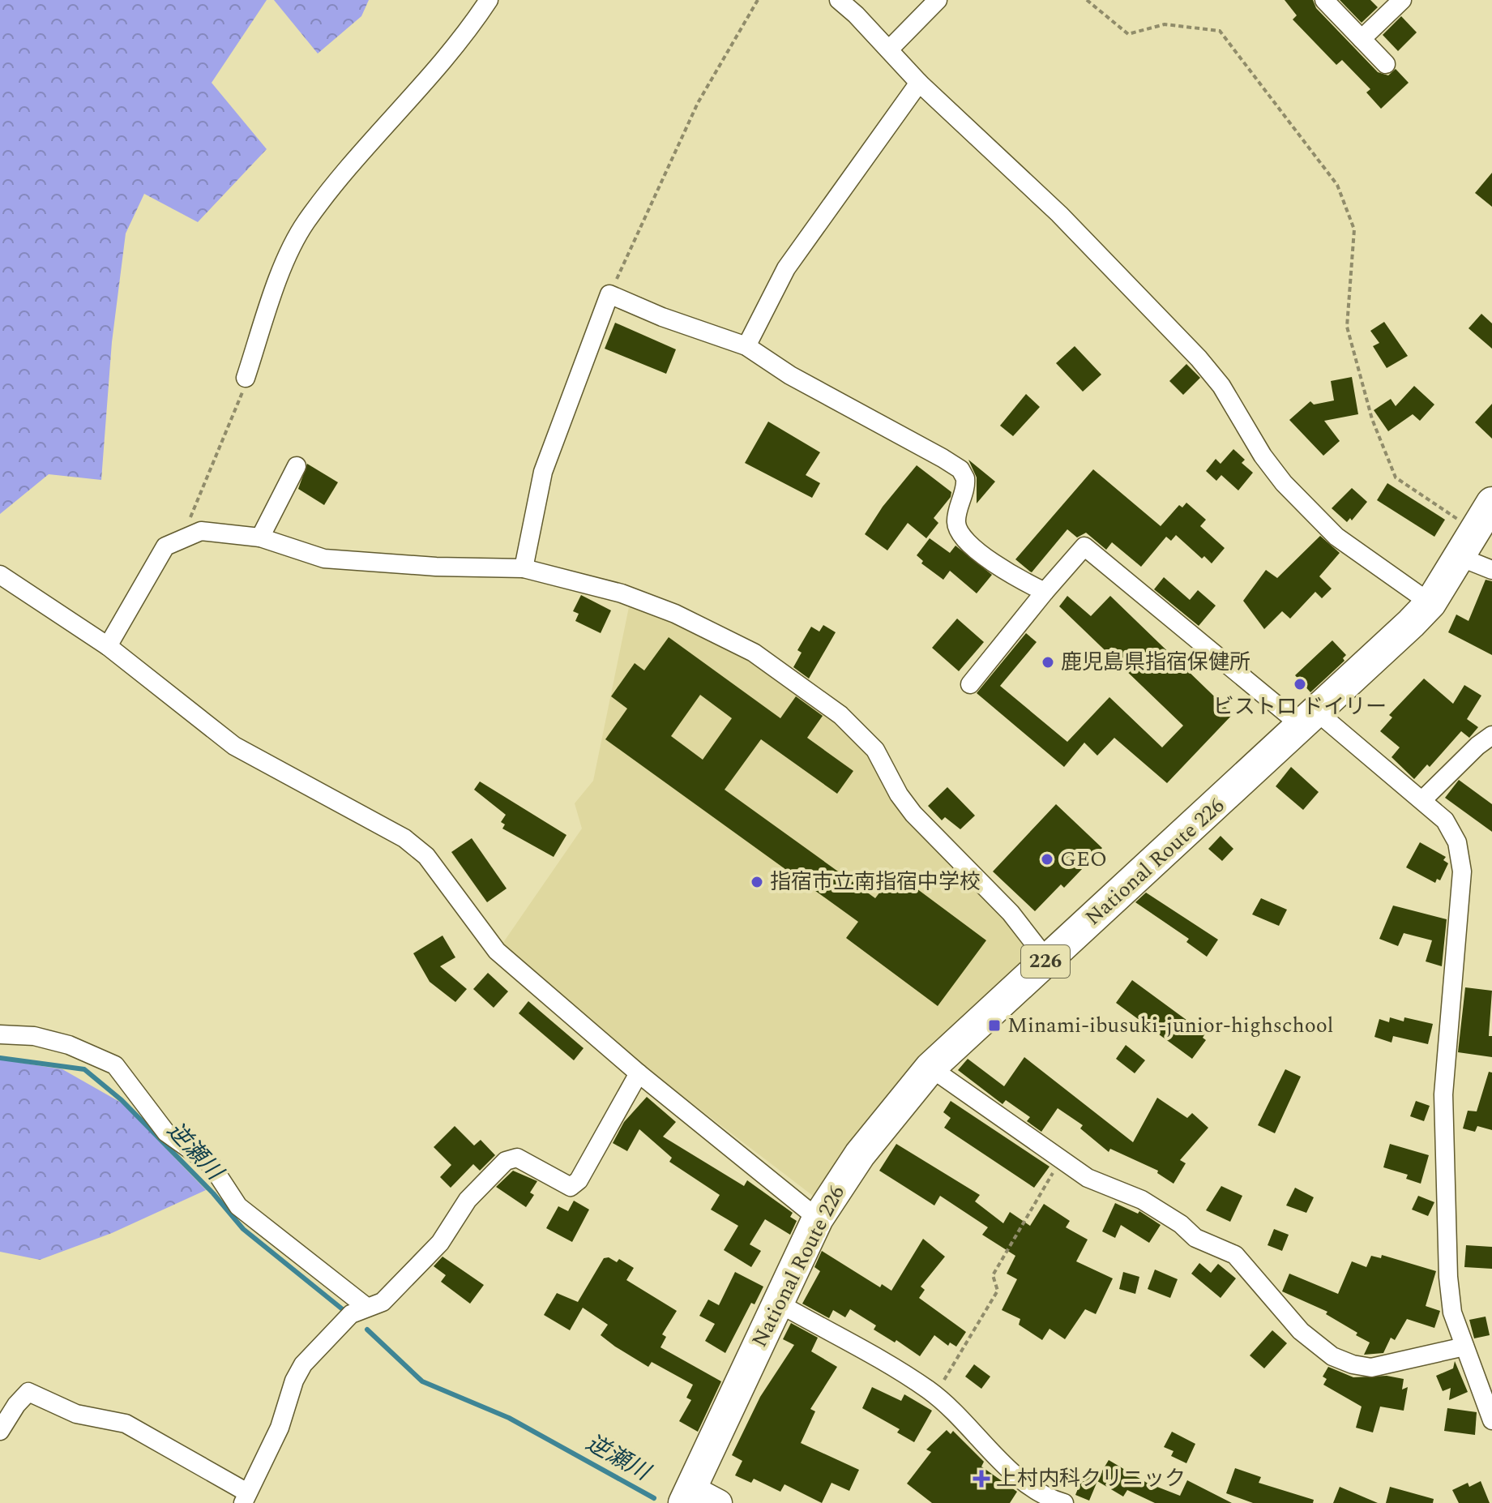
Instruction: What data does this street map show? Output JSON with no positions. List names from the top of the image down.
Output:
{
  "streets": {
    "highway": ["National Route 226", "226"]
  },
  "water": ["逆瀬川"],
  "places": {
    "other": [
      "鹿児島県指宿保健所",
      "ビストロ ドイリー",
      "GEO",
      "指宿市立南指宿中学校"
    ],
    "transit": ["Minami-ibusuki-junior-highschool"],
    "health": ["上村内科クリニック"]
  }
}
